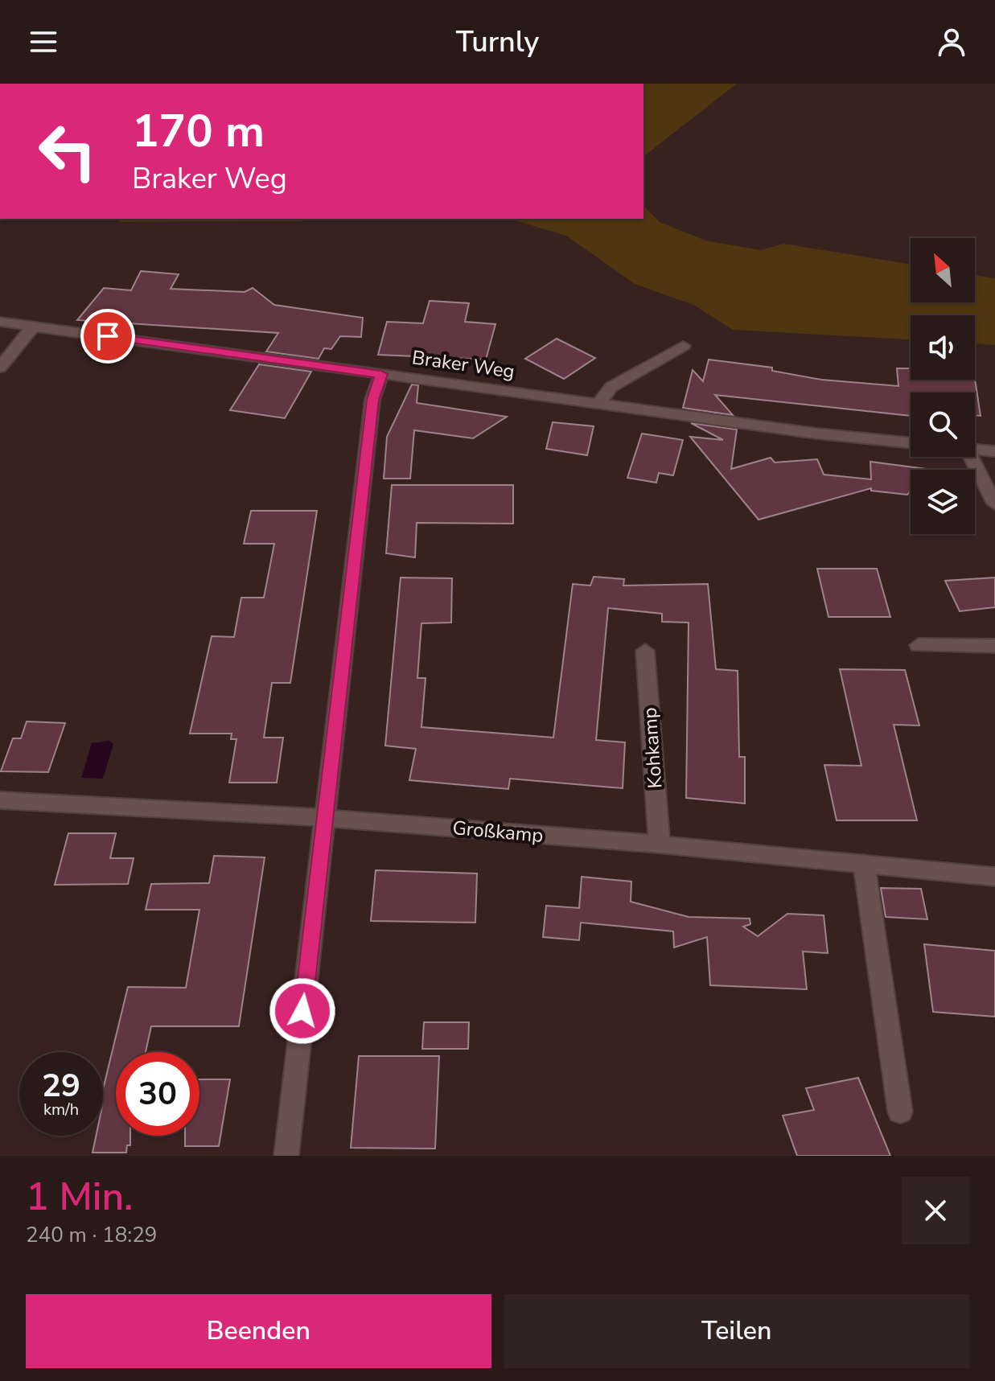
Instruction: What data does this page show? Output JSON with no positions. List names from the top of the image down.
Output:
{
  "streets": {
    "street": ["Braker Weg", "Kohkamp", "Großkamp"]
  },
  "crossings": [
    ["Kohkamp", "Großkamp"]
  ],
  "north": "top left",
  "page": {
    "header": "Turnly",
    "turn": ["170 m", "Braker Weg"],
    "speed": "29 km/h",
    "limit": "30",
    "heading": ["1 Min.", "240 m · 18:29"],
    "buttons": ["Beenden", "Teilen"]
  }
}
